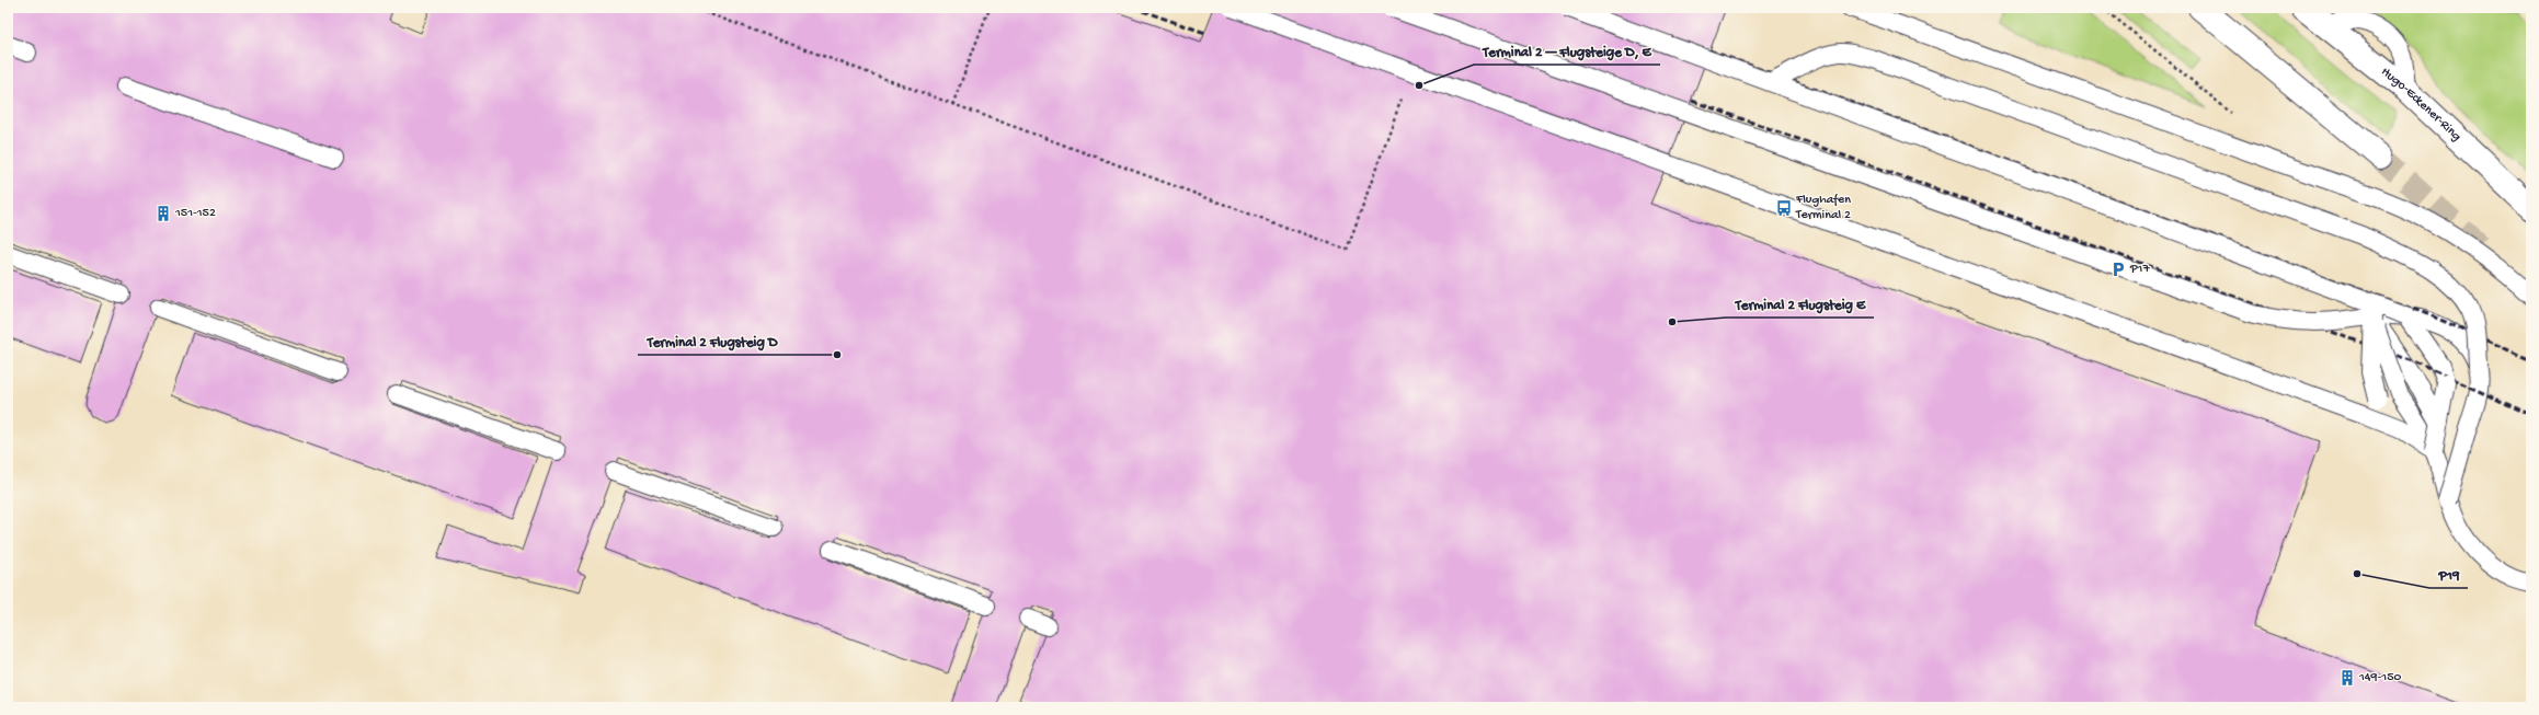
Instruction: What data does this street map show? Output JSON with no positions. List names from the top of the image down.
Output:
{
  "streets": {
    "street": ["Hugo-Eckener-Ring"]
  },
  "places": {
    "other": [
      "Terminal 2 — Flugsteige D, E",
      "Terminal 2 Flugsteig E",
      "Terminal 2 Flugsteig D",
      "P19"
    ],
    "bus stop": ["Flughafen Terminal 2"],
    "building": ["151-152", "149-150"],
    "parking": ["P17"]
  }
}
